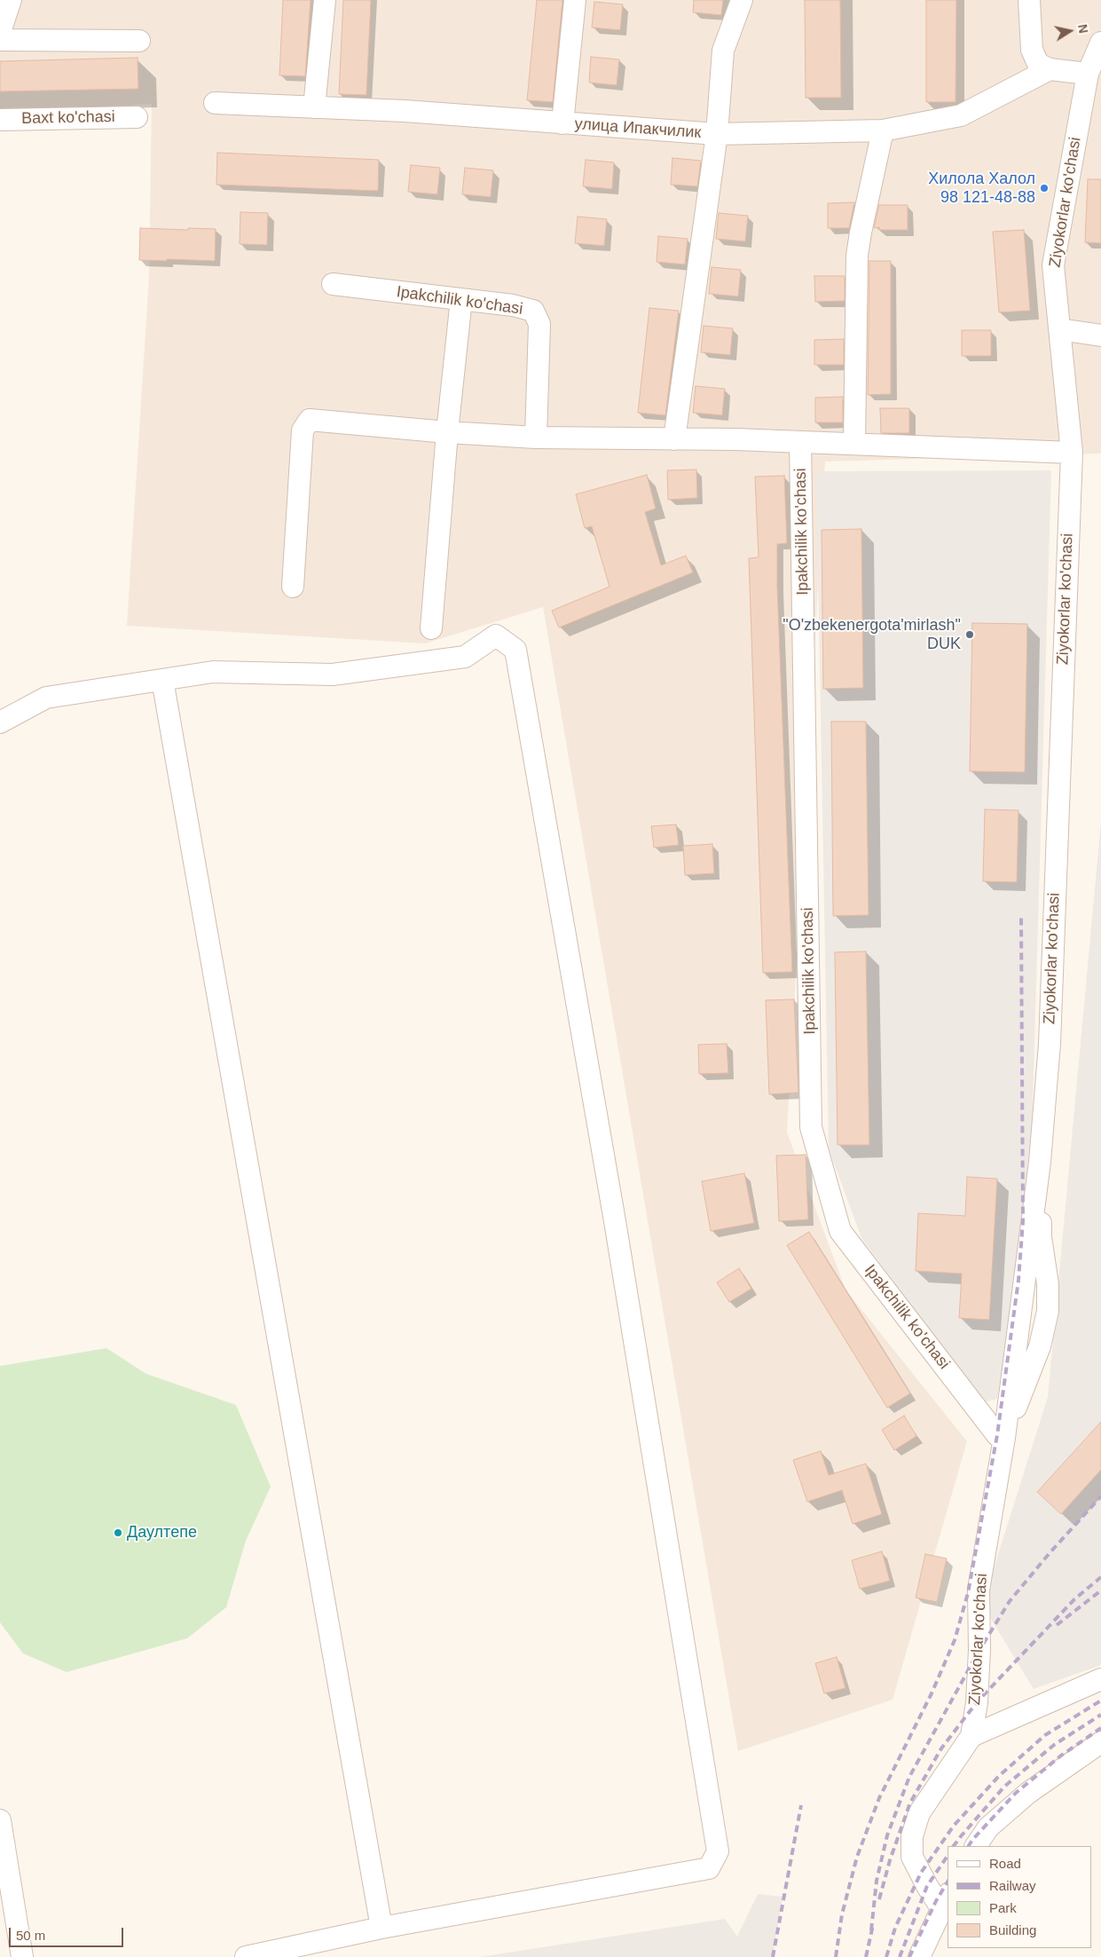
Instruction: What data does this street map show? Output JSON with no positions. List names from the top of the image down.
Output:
{
  "streets": {
    "street": [
      "Baxt ko'chasi",
      "улица Ипакчилик",
      "Ziyokorlar ko'chasi",
      "Ipakchilik ko'chasi"
    ]
  },
  "crossings": [
    ["Ziyokorlar ko'chasi", "Ipakchilik ko'chasi"]
  ],
  "places": ["Хилола Халол 98 121-48-88", "\"O'zbekenergota'mirlash\" DUK", "Даултепе"],
  "legend": [
    "Road",
    "Railway",
    "Park",
    "Building"
  ],
  "scale_bar": "50 m",
  "north": "right"
}
